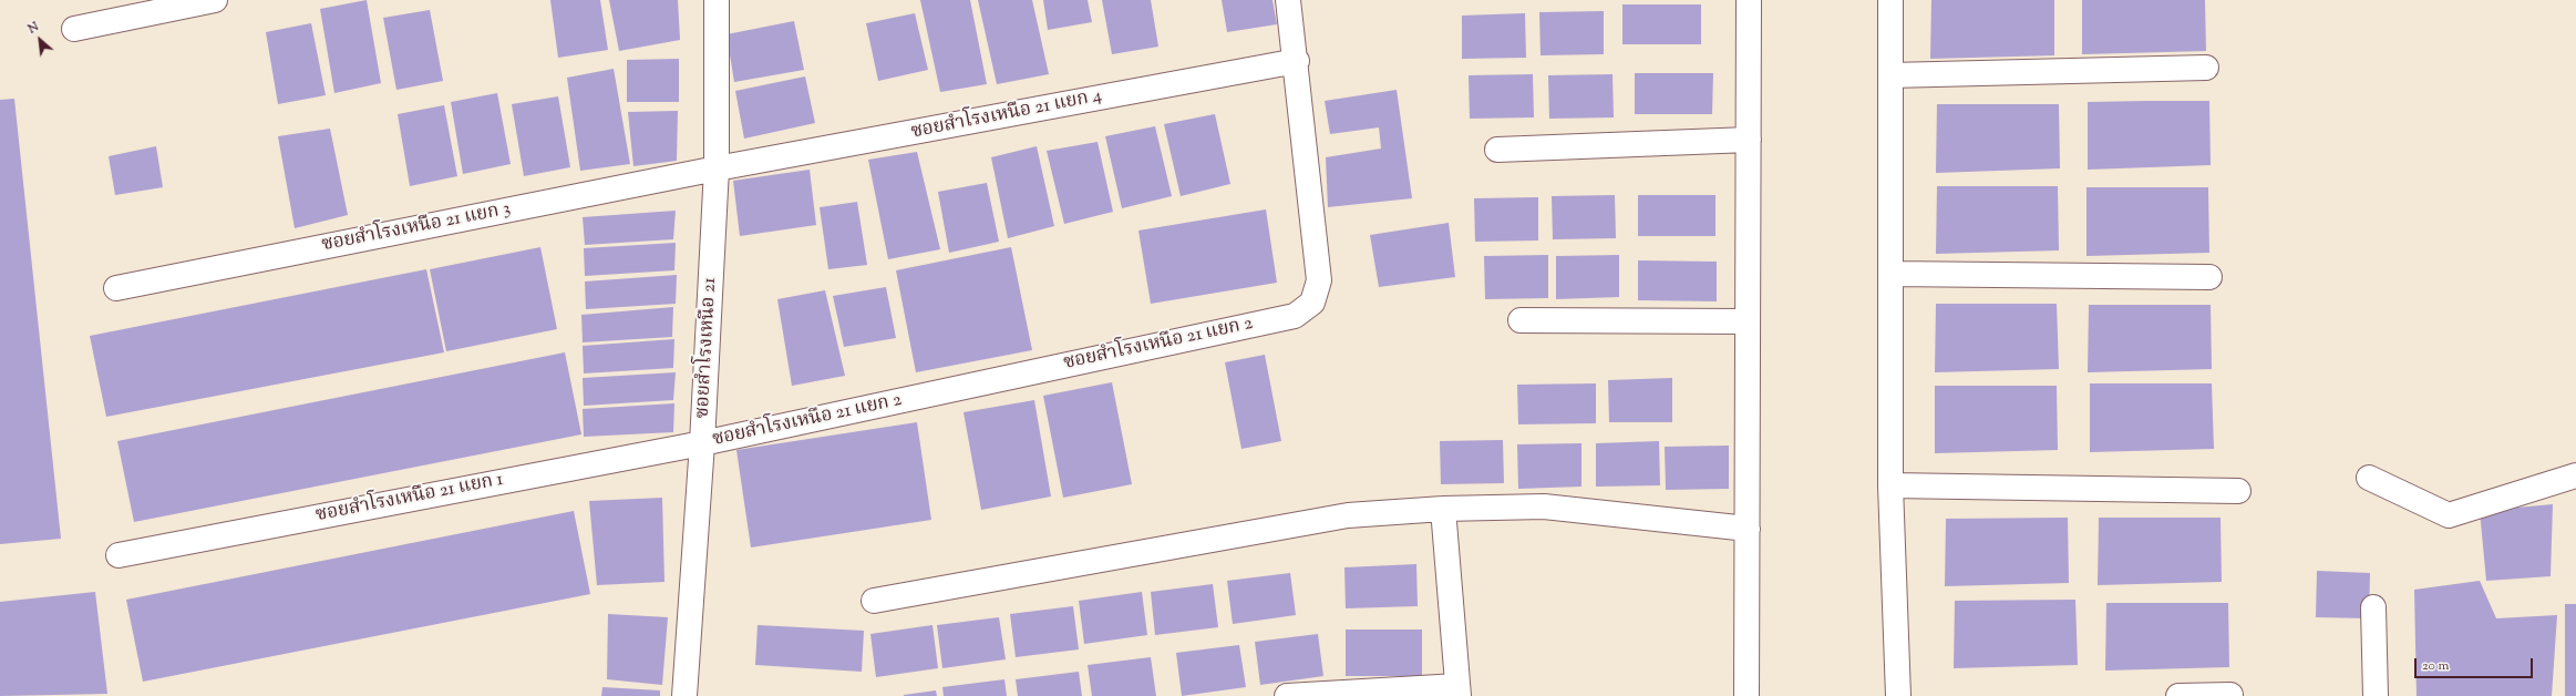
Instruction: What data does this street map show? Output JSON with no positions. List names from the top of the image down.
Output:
{
  "streets": {
    "street": [
      "ซอยสำโรงเหนือ 21 แยก 4",
      "ซอยสำโรงเหนือ 21 แยก 3",
      "ซอยสำโรงเหนือ 21 แยก 2",
      "ซอยสำโรงเหนือ 21",
      "ซอยสำโรงเหนือ 21 แยก 1"
    ]
  },
  "crossings": [
    ["ซอยสำโรงเหนือ 21 แยก 4", "ซอยสำโรงเหนือ 21 แยก 3"],
    ["ซอยสำโรงเหนือ 21 แยก 4", "ซอยสำโรงเหนือ 21 แยก 2"],
    ["ซอยสำโรงเหนือ 21 แยก 4", "ซอยสำโรงเหนือ 21"],
    ["ซอยสำโรงเหนือ 21 แยก 3", "ซอยสำโรงเหนือ 21"],
    ["ซอยสำโรงเหนือ 21 แยก 2", "ซอยสำโรงเหนือ 21"],
    ["ซอยสำโรงเหนือ 21 แยก 2", "ซอยสำโรงเหนือ 21 แยก 1"],
    ["ซอยสำโรงเหนือ 21", "ซอยสำโรงเหนือ 21 แยก 1"]
  ],
  "scale_bar": "20 m",
  "north": "top left"
}
